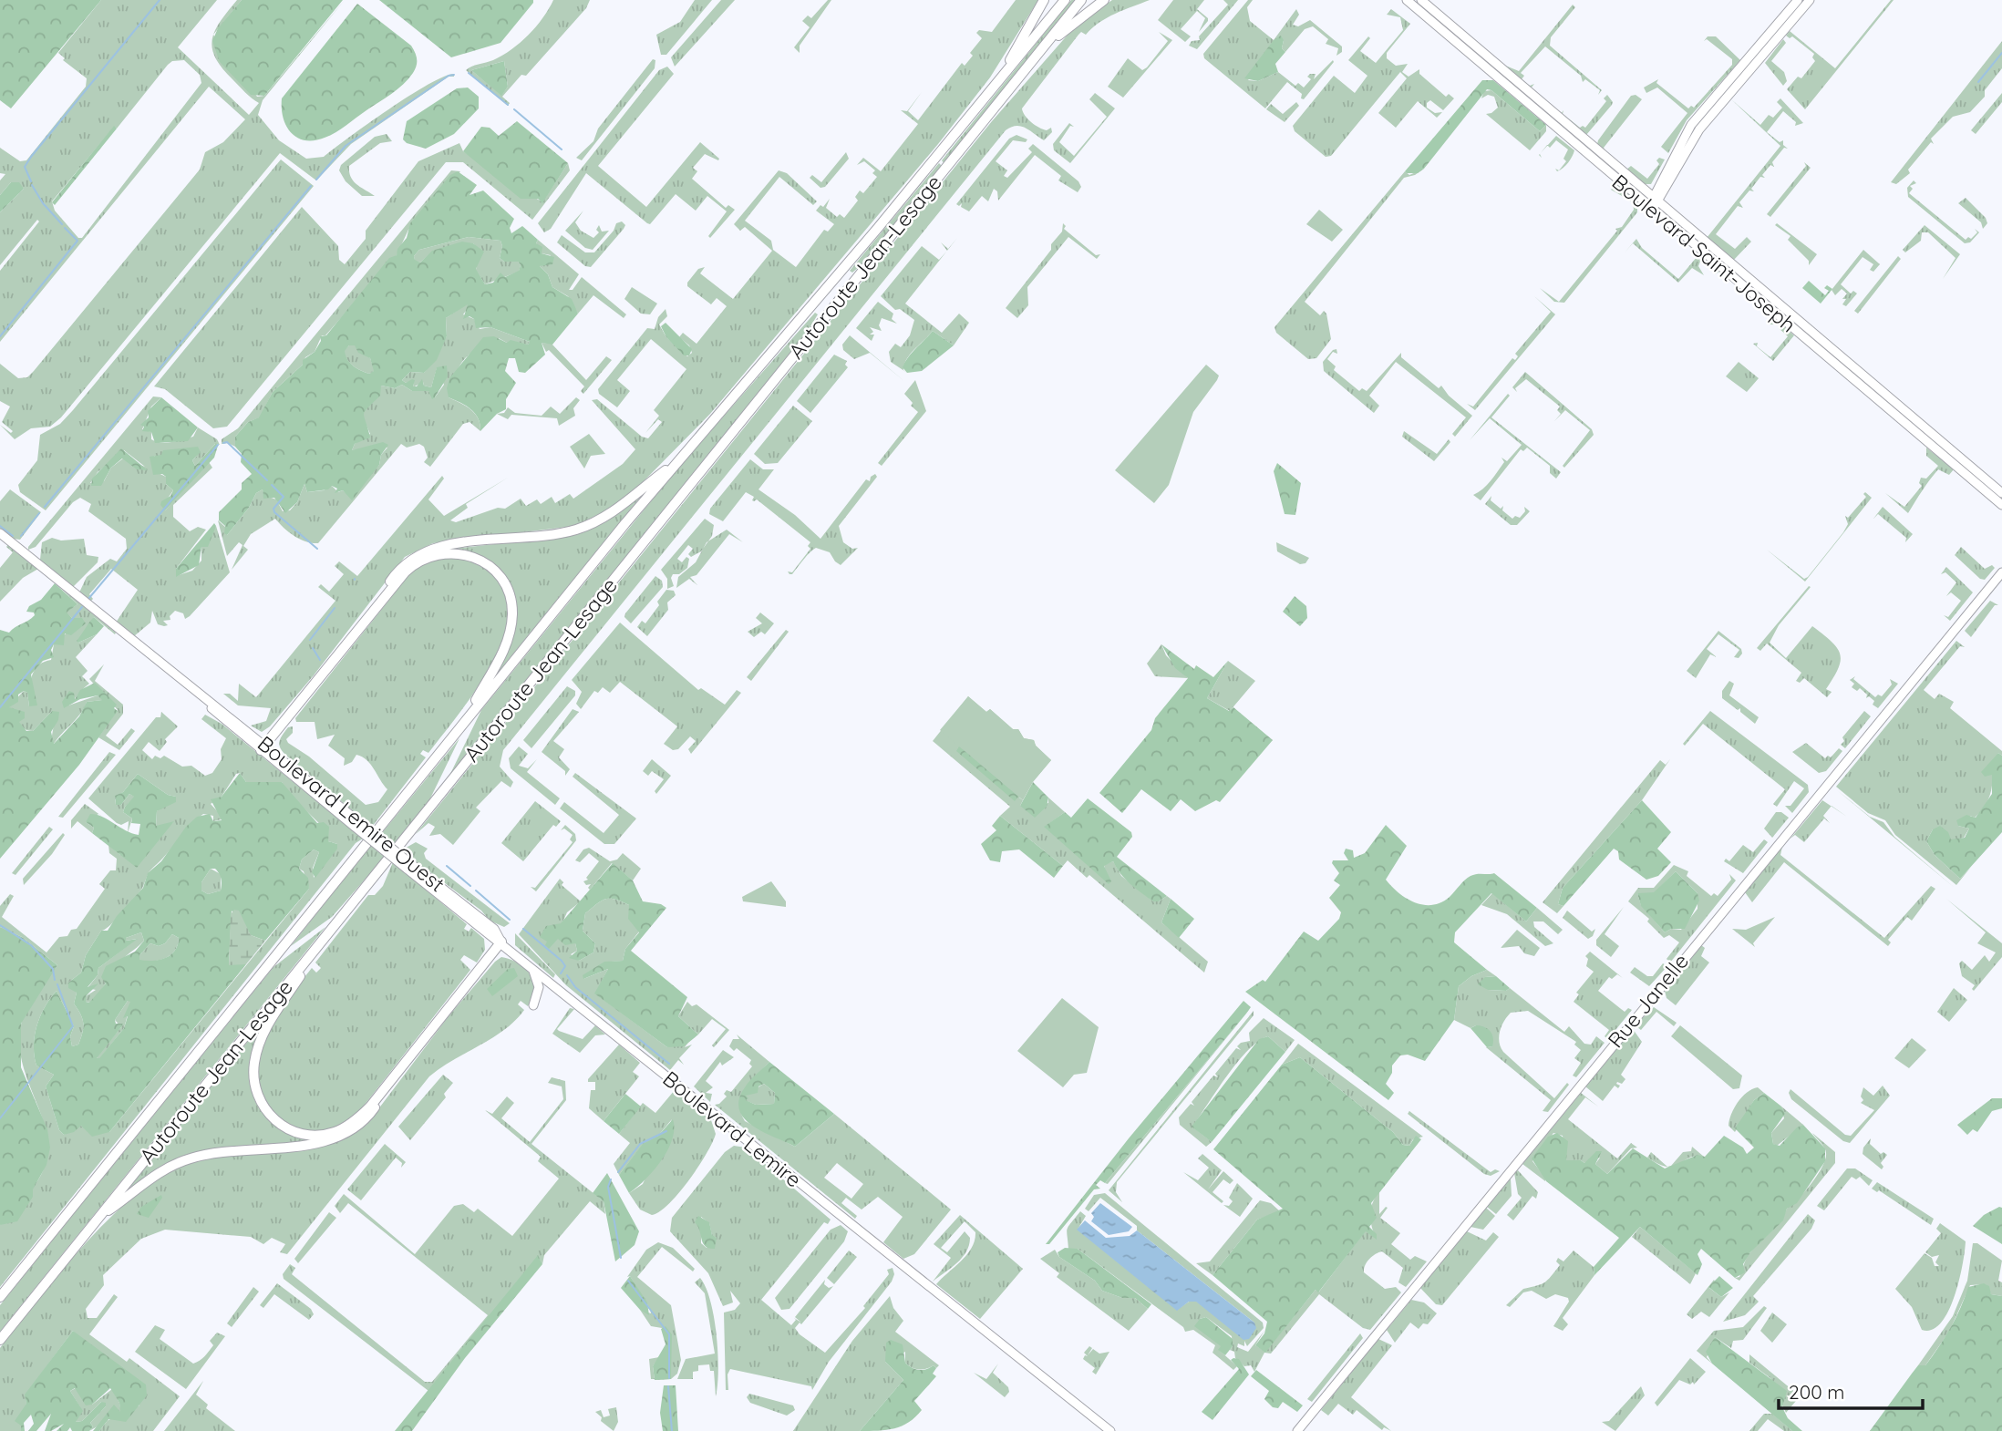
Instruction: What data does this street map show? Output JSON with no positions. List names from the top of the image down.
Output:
{
  "streets": {
    "highway": ["Autoroute Jean-Lesage"],
    "main road": [
      "Boulevard Saint-Joseph",
      "Boulevard Lemire Ouest",
      "Rue Janelle",
      "Boulevard Lemire"
    ]
  },
  "crossings": [
    ["Boulevard Lemire Ouest", "Boulevard Lemire"]
  ],
  "scale_bar": "200 m"
}
